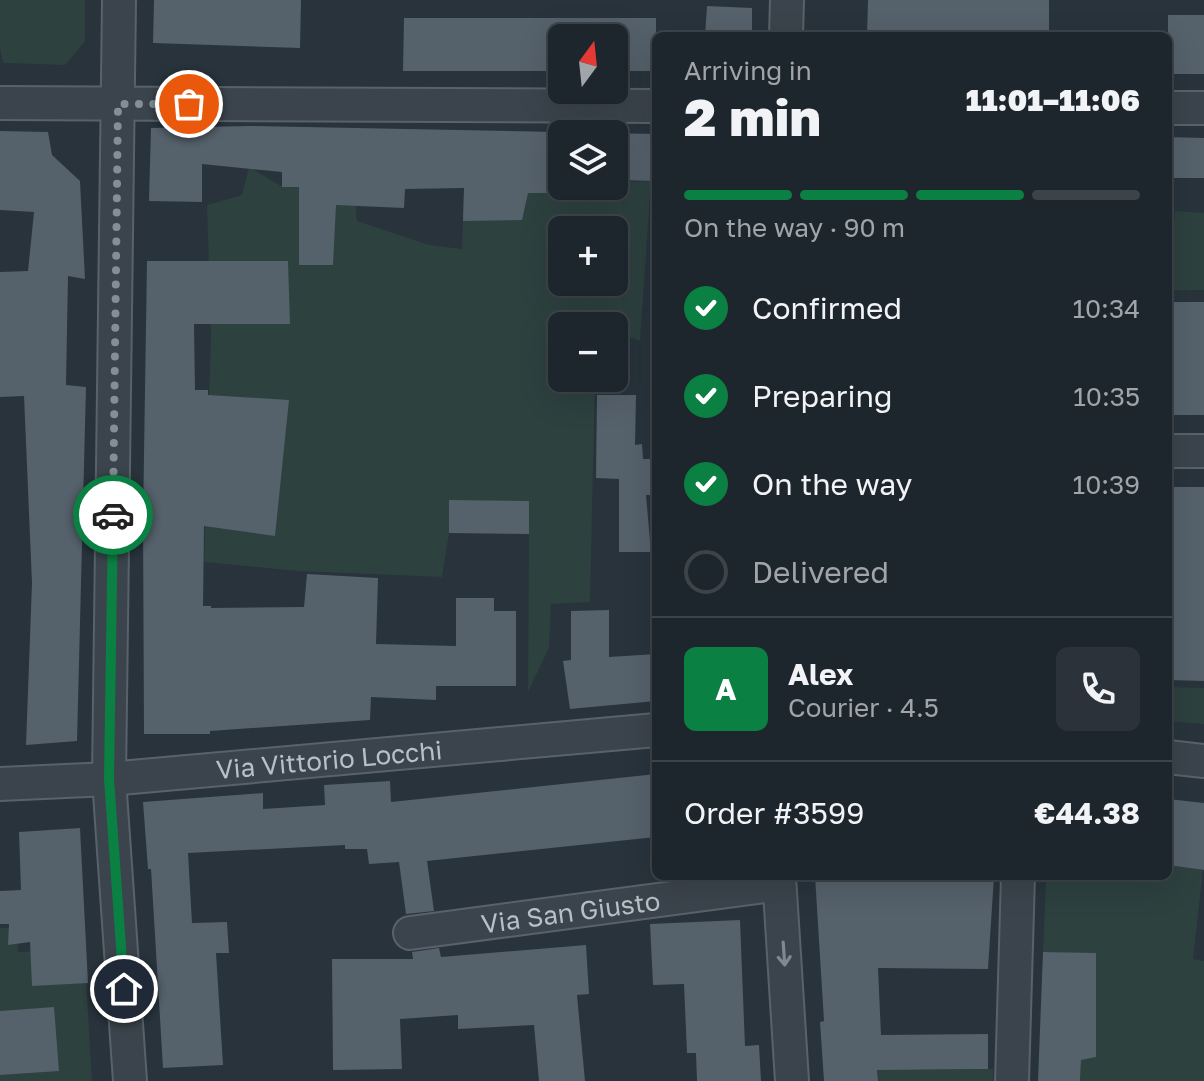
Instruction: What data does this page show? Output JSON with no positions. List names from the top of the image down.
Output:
{
  "streets": {
    "street": ["Via Vittorio Locchi", "Via San Giusto"]
  },
  "north": "top",
  "page": {
    "map_buttons": ["+", "−"],
    "heading": ["2 min", "Arriving in", "11:01–11:06"],
    "panel": [
      "Alex",
      "Courier · 4.5",
      "Order #3599",
      "€44.38"
    ],
    "bar": "On the way · 90 m",
    "list": [
      ["Confirmed", "10:34"],
      ["Preparing", "10:35"],
      ["On the way", "10:39"],
      "Delivered"
    ],
    "round": "A"
  }
}
